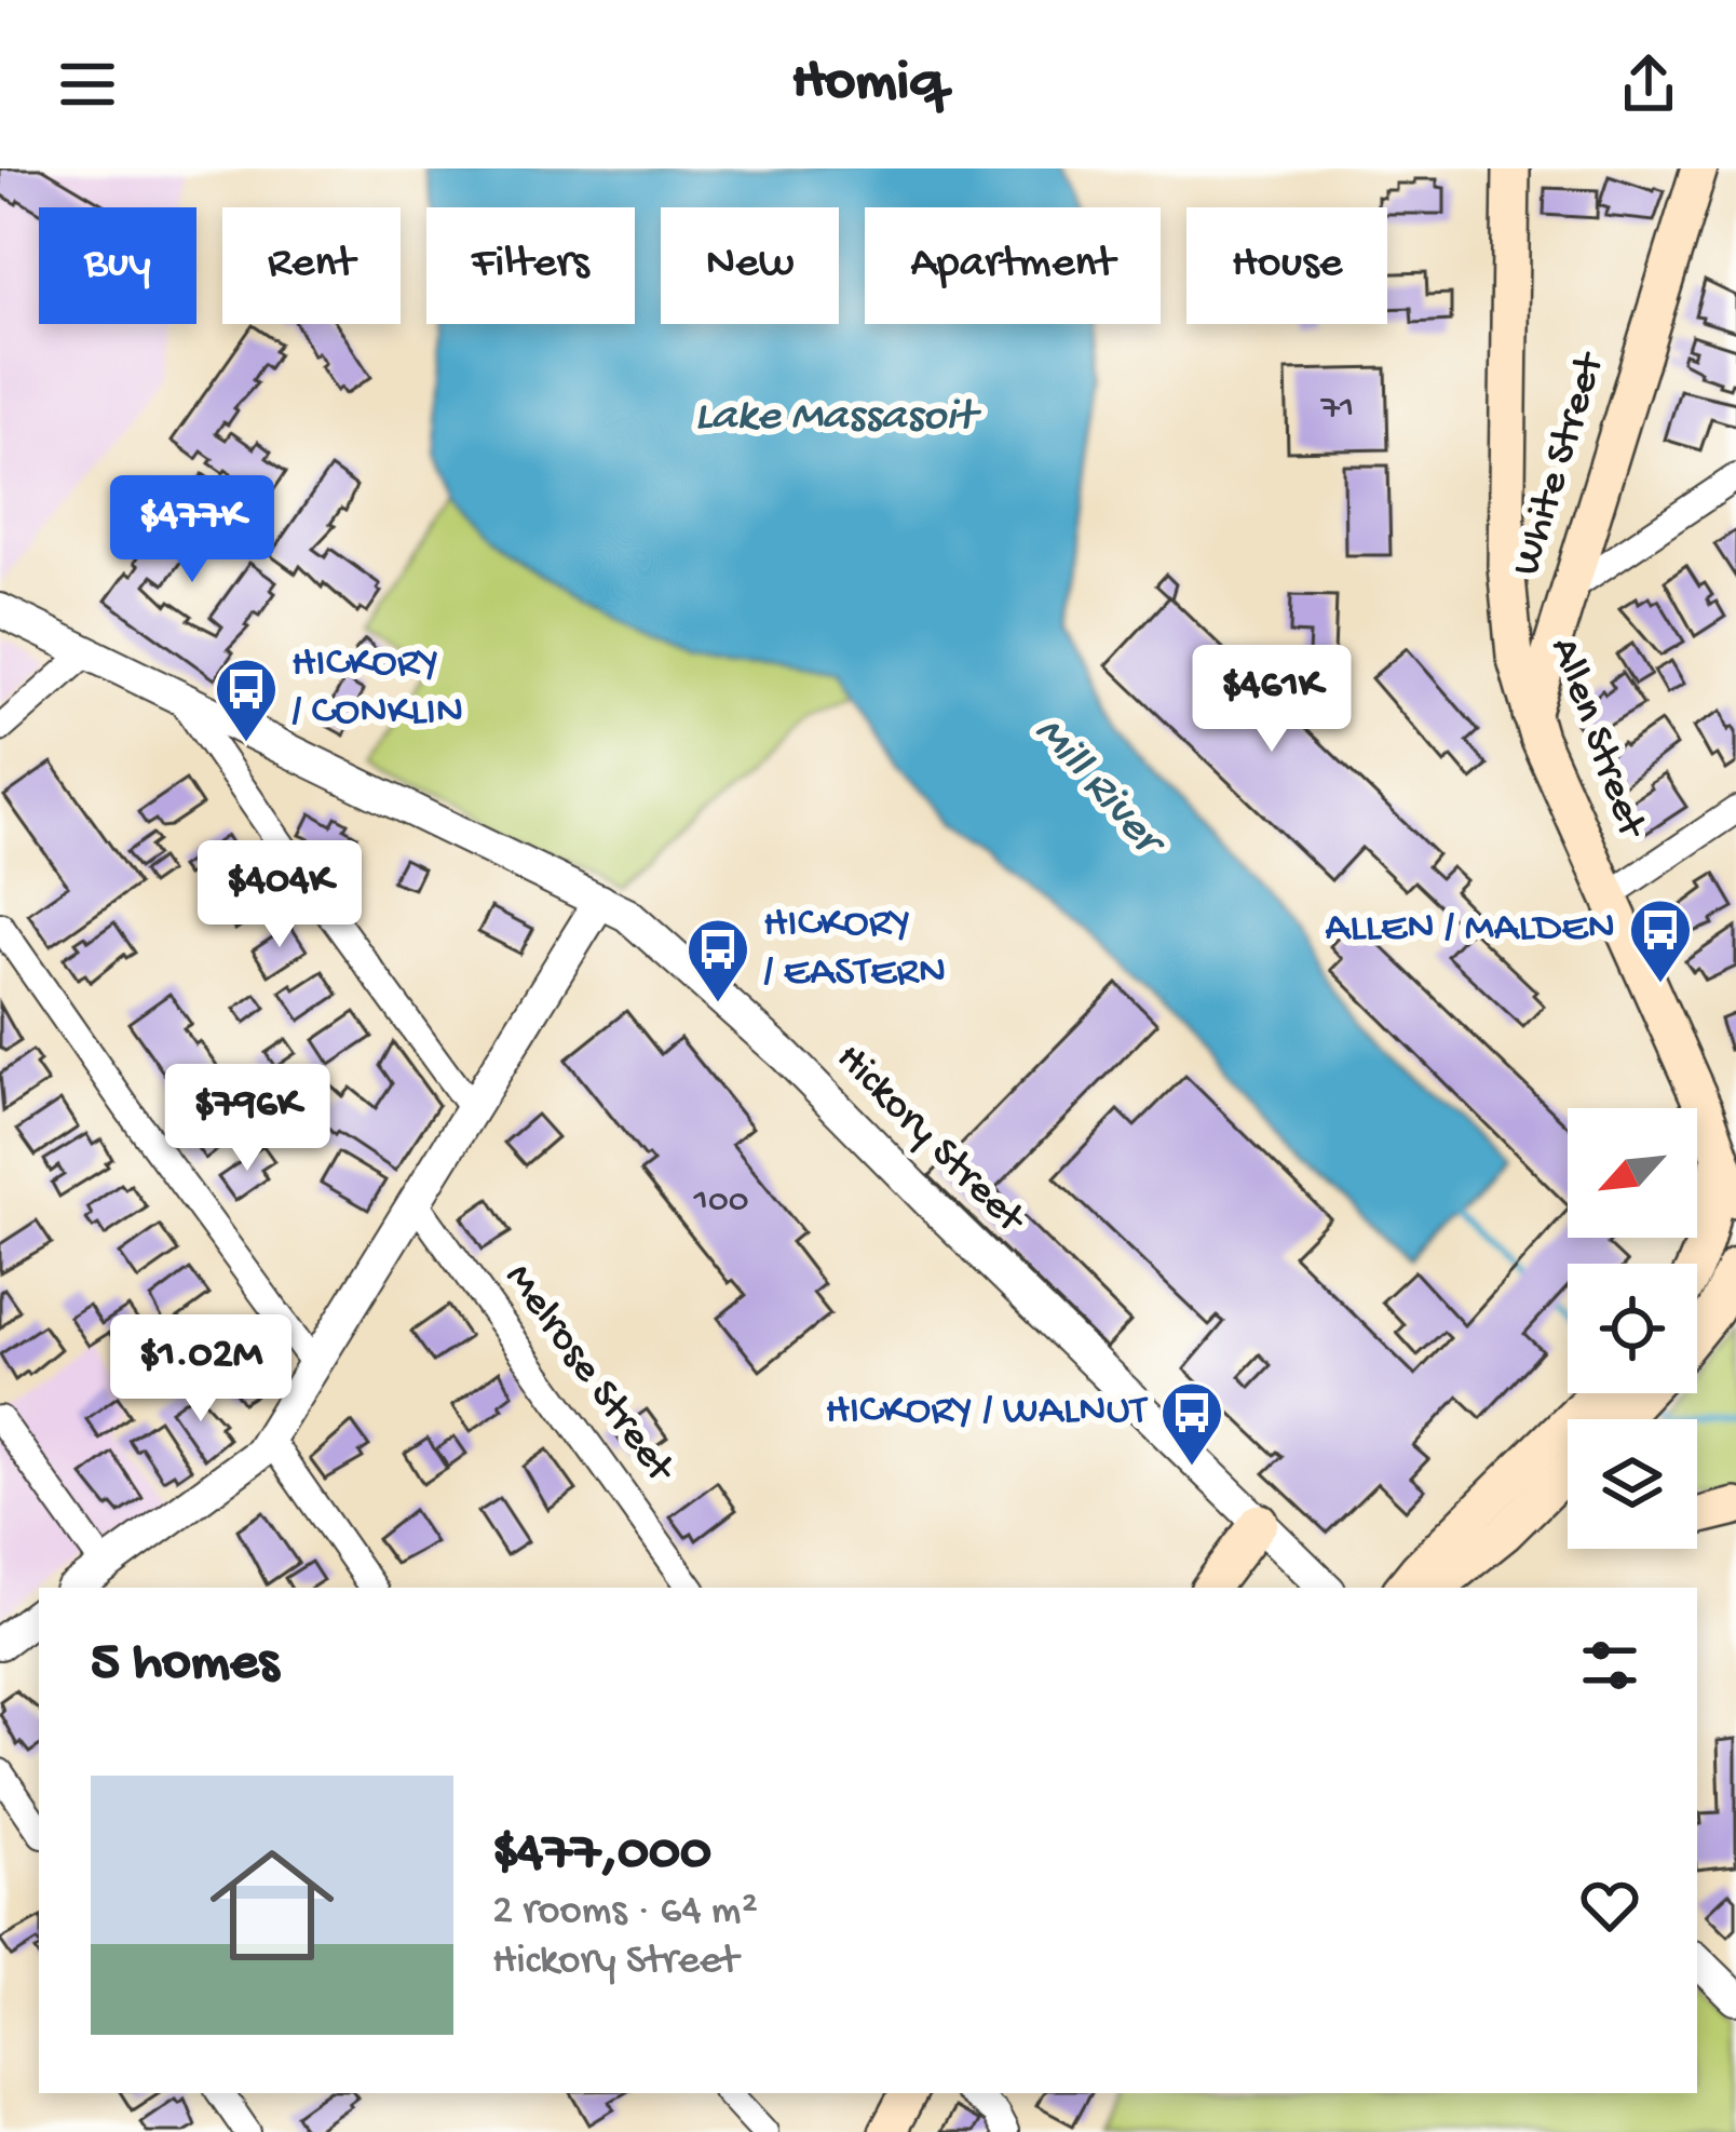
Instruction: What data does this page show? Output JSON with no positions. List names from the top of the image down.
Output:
{
  "streets": {
    "main road": ["White Street", "Allen Street"],
    "street": ["Hickory Street", "Melrose Street"]
  },
  "crossings": [
    ["White Street", "Allen Street"]
  ],
  "water": ["Lake Massasoit", "Mill River"],
  "places": {
    "bus stop": [
      "HICKORY / CONKLIN",
      "ALLEN / MALDEN",
      "HICKORY / EASTERN",
      "HICKORY / WALNUT"
    ]
  },
  "house_numbers": ["71", "100"],
  "north": "bottom left",
  "page": {
    "header": "Homiq",
    "chip": [
      "Buy",
      "Rent",
      "Filters",
      "New",
      "Apartment",
      "House"
    ],
    "price": [
      "$477K",
      "$461K",
      "$404K",
      "$796K",
      "$1.02M"
    ],
    "heading": "5 homes",
    "list": [
      {
        "name": "$477,000",
        "note": "2 rooms · 64 m² · Hickory Street"
      }
    ]
  }
}
